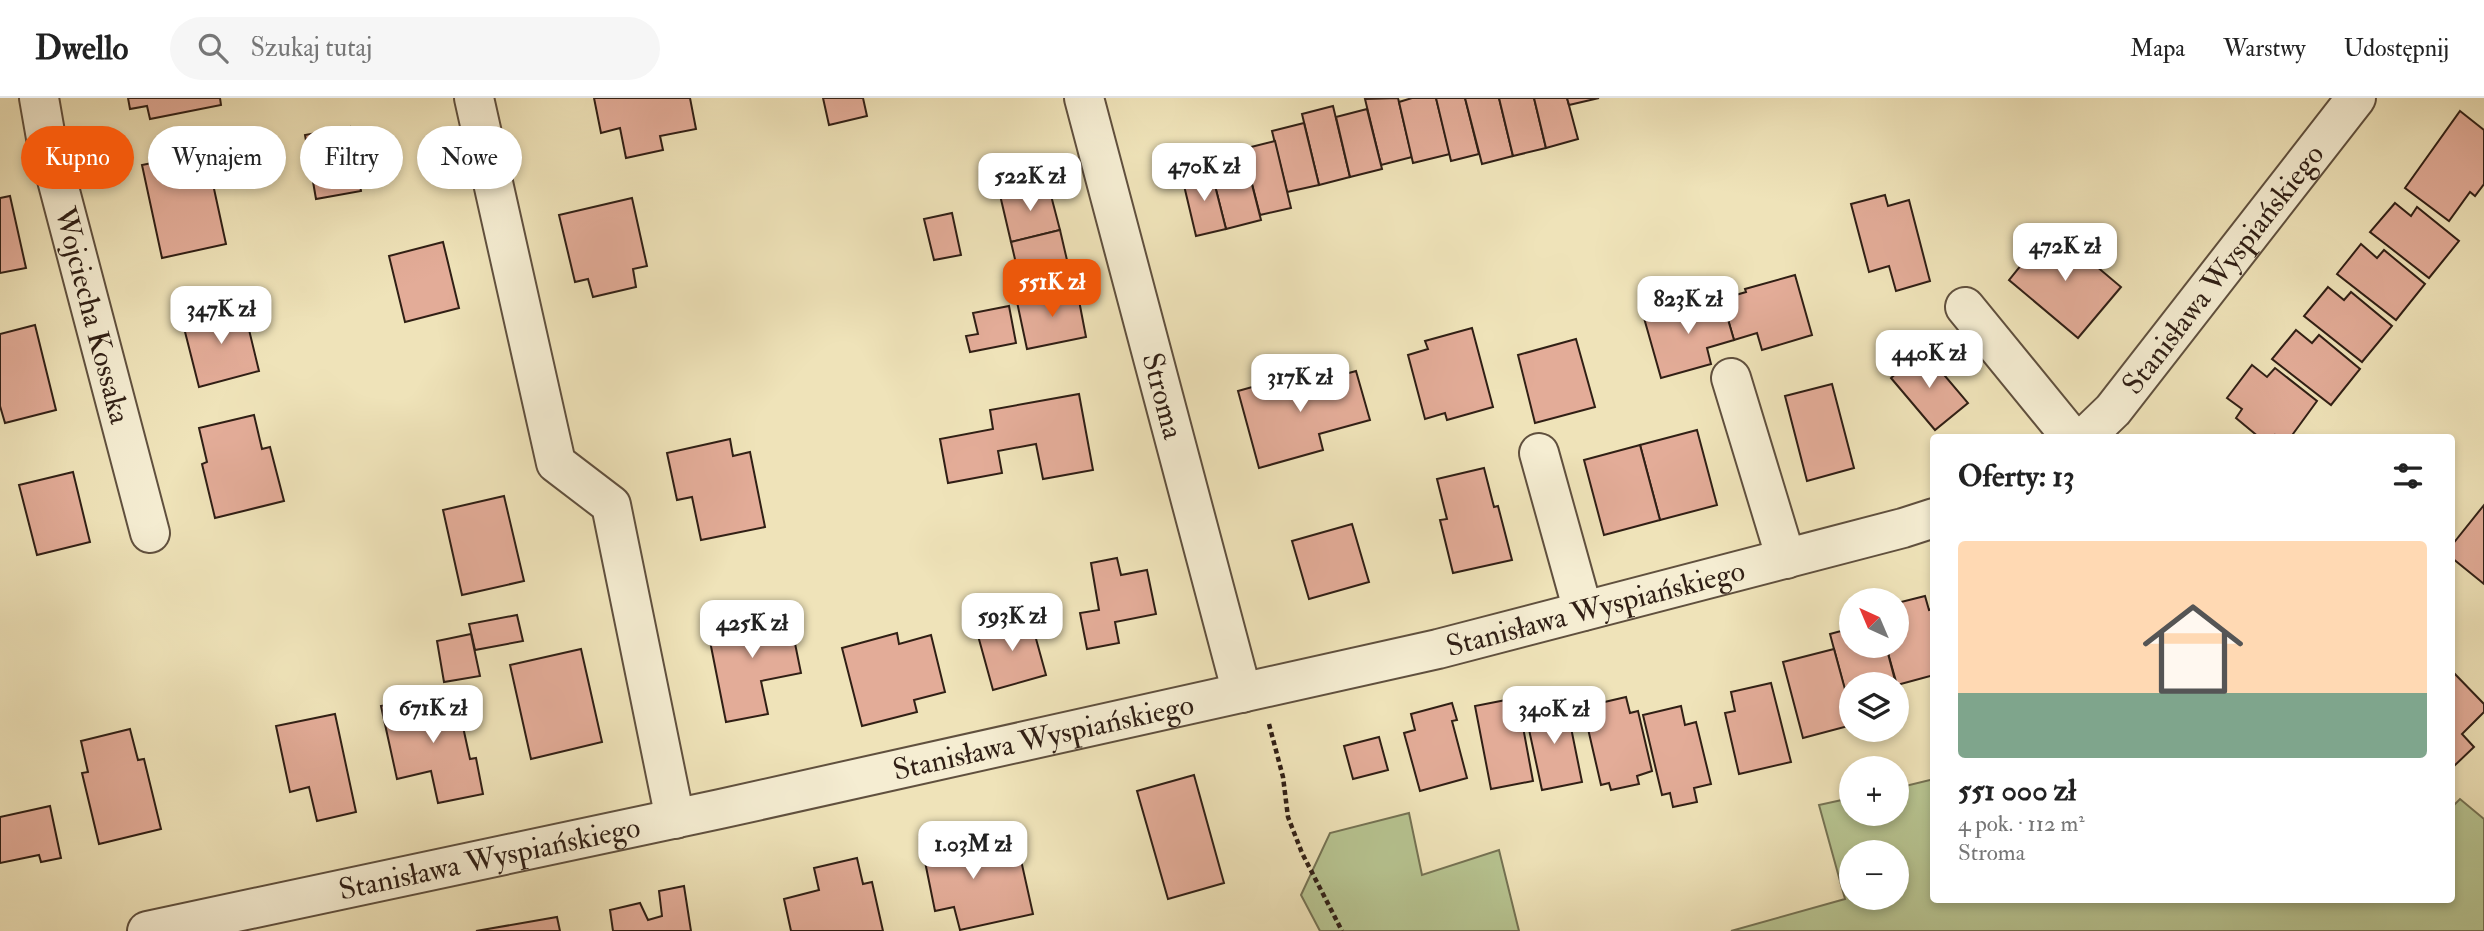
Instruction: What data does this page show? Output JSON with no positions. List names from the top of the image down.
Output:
{
  "streets": {
    "street": ["Stanisława Wyspiańskiego", "Wojciecha Kossaka", "Stroma"]
  },
  "crossings": [
    ["Stanisława Wyspiańskiego", "Stroma"]
  ],
  "north": "top left",
  "page": {
    "header": "Dwello",
    "search": "Szukaj tutaj",
    "nav": ["Mapa", "Warstwy", "Udostępnij"],
    "chip": [
      "Kupno",
      "Wynajem",
      "Filtry",
      "Nowe"
    ],
    "price": [
      "470K zł",
      "522K zł",
      "472K zł",
      "551K zł",
      "823K zł",
      "347K zł",
      "440K zł",
      "317K zł",
      "593K zł",
      "425K zł",
      "671K zł",
      "340K zł",
      "1.03M zł"
    ],
    "heading": "Oferty: 13",
    "list": [
      {
        "name": "551 000 zł",
        "note": "4 pok. · 112 m² · Stroma"
      }
    ],
    "map_buttons": ["+", "−"]
  }
}
